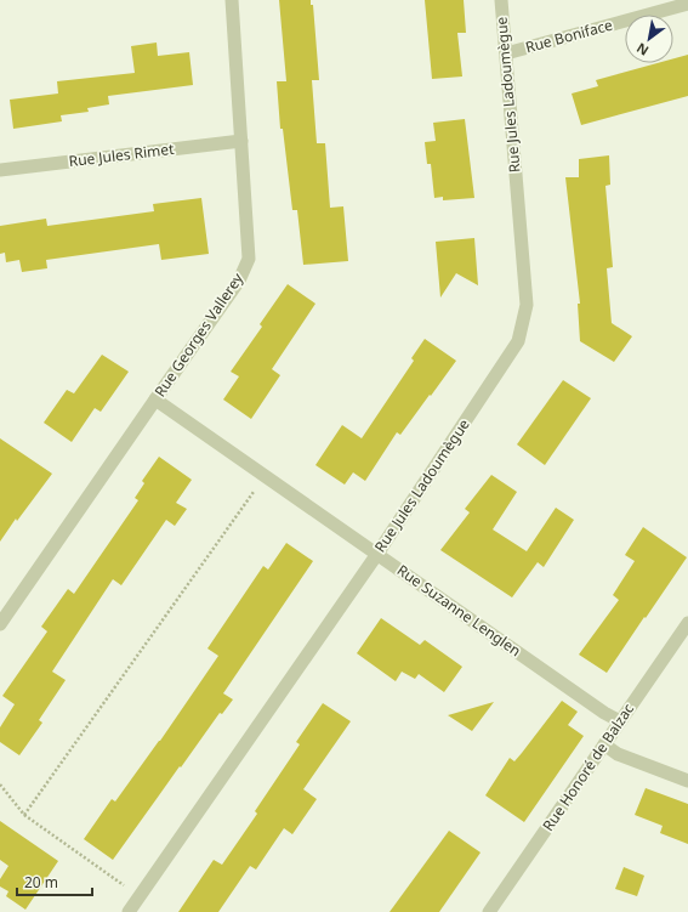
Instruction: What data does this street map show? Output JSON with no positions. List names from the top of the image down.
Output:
{
  "streets": {
    "street": [
      "Rue Boniface",
      "Rue Jules Ladoumègue",
      "Rue Jules Rimet",
      "Rue Georges Vallerey",
      "Rue Suzanne Lenglen",
      "Rue Honoré de Balzac"
    ]
  },
  "crossings": [
    ["Rue Boniface", "Rue Jules Ladoumègue"],
    ["Rue Jules Ladoumègue", "Rue Suzanne Lenglen"],
    ["Rue Jules Rimet", "Rue Georges Vallerey"],
    ["Rue Georges Vallerey", "Rue Suzanne Lenglen"],
    ["Rue Suzanne Lenglen", "Rue Honoré de Balzac"]
  ],
  "scale_bar": "20 m",
  "north": "bottom left"
}
